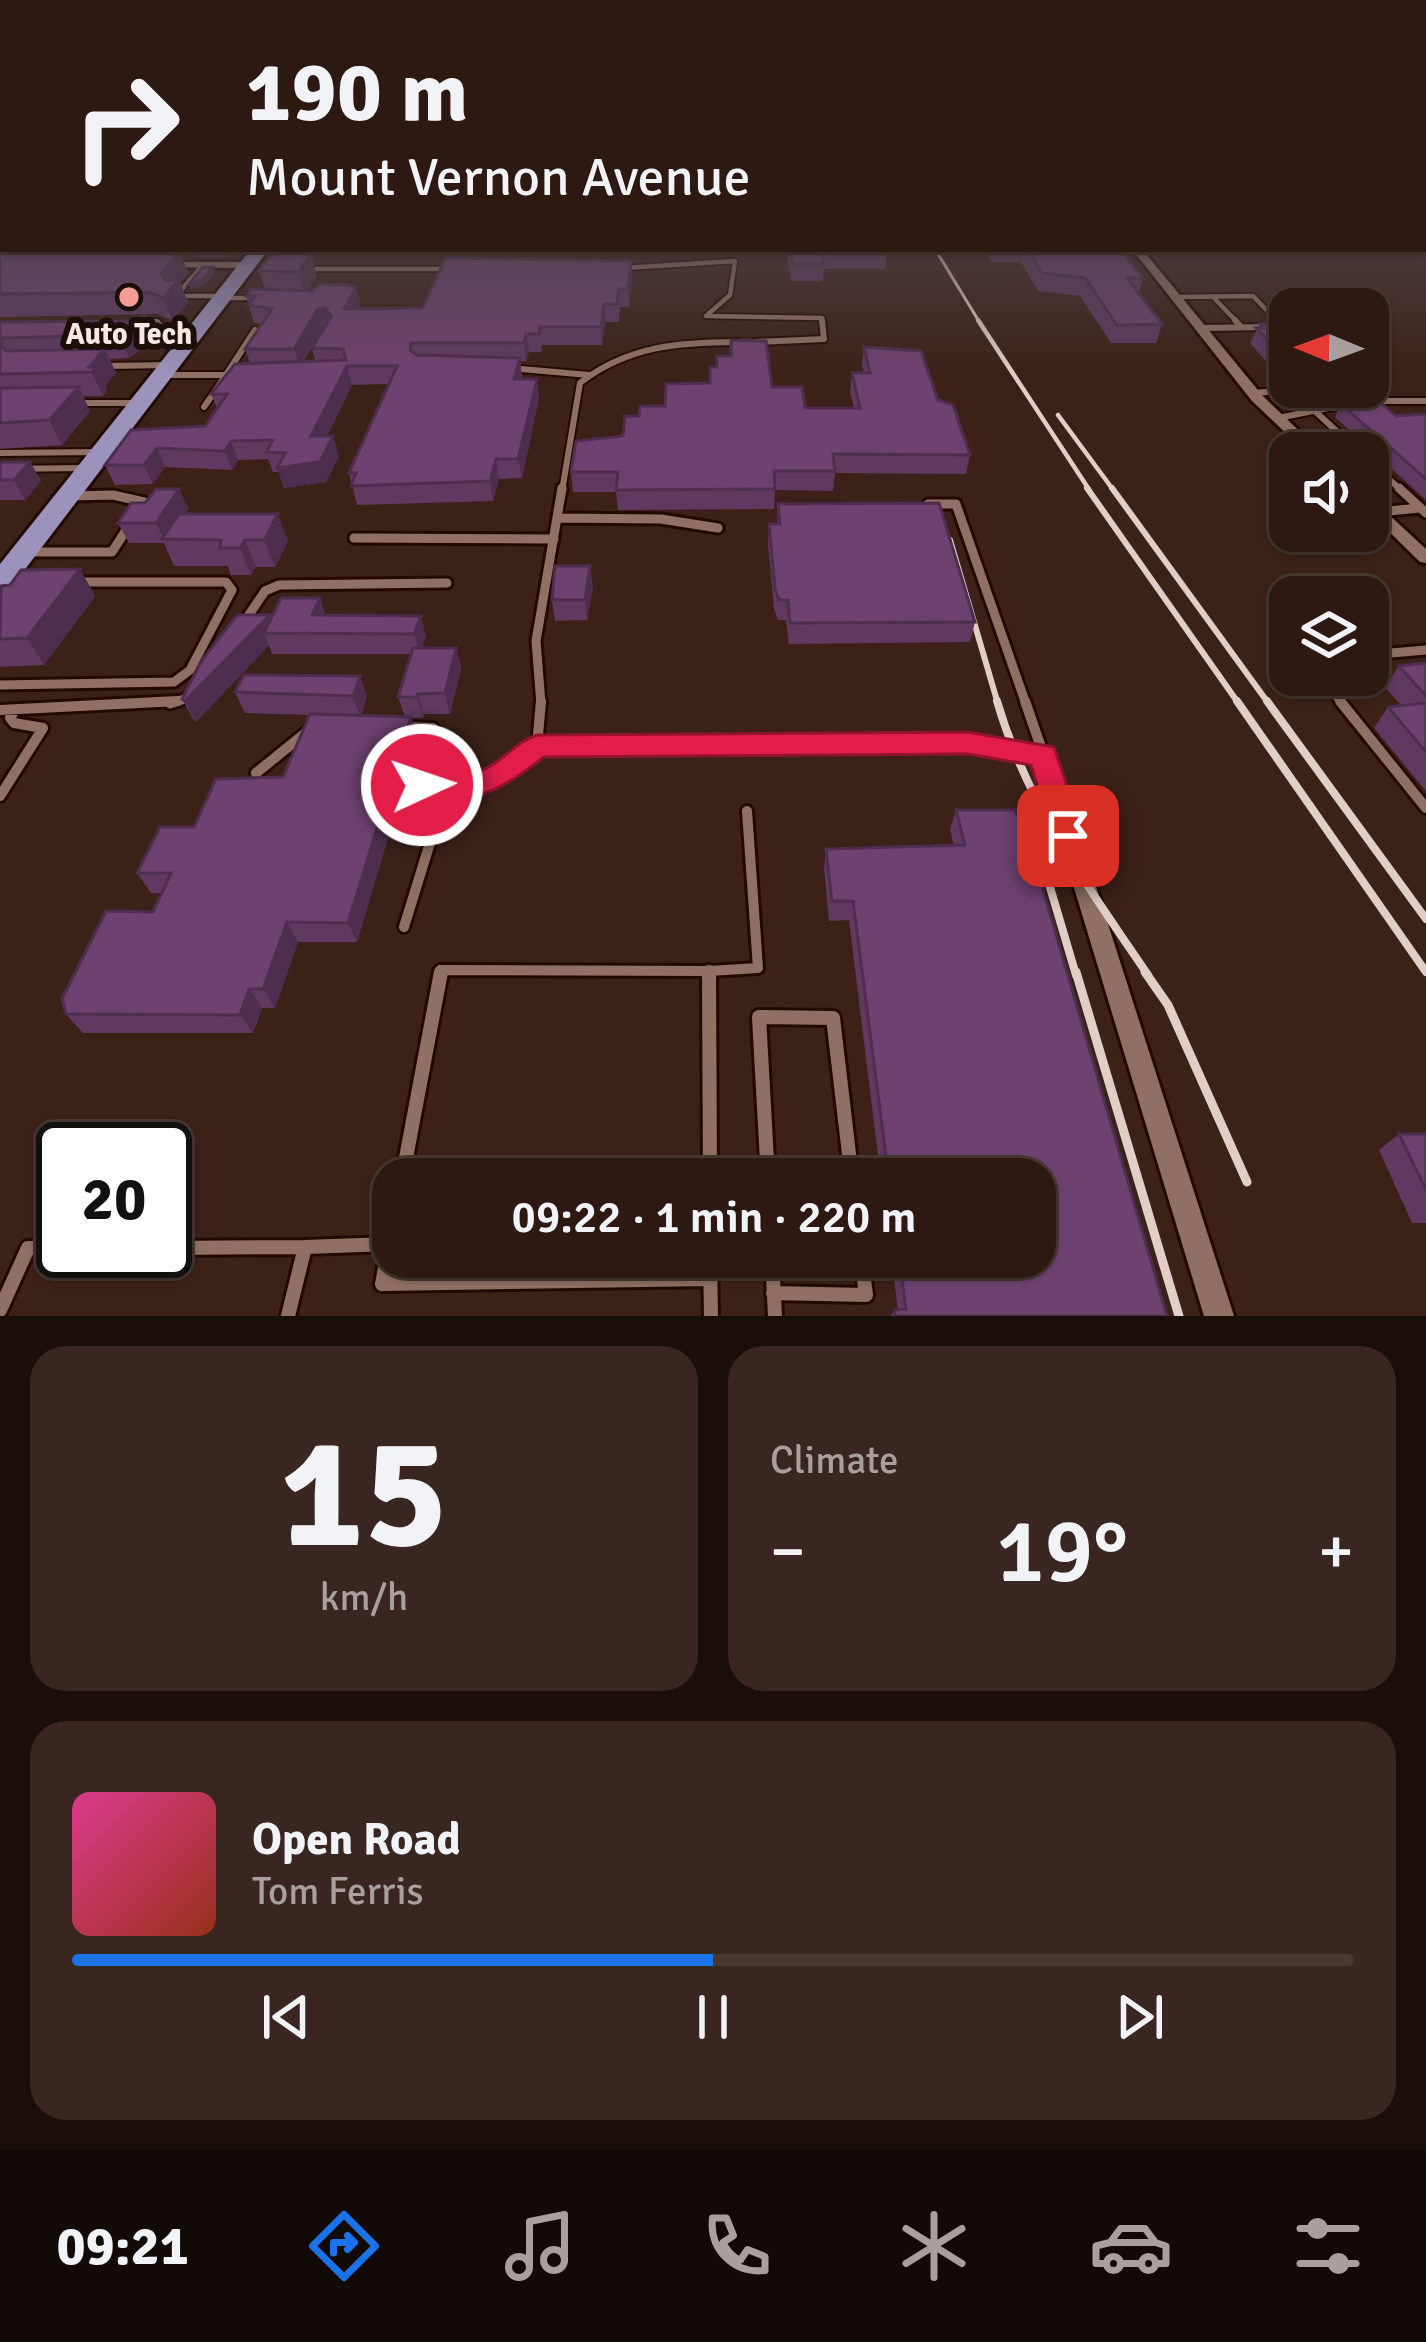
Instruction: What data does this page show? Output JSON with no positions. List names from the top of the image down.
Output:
{
  "places": ["Auto Tech"],
  "north": "left",
  "page": {
    "turn": ["190 m", "Mount Vernon Avenue"],
    "limit": "20",
    "trip": "09:22 · 1 min · 220 m",
    "tile": [
      ["15", "km/h"],
      "Climate"
    ],
    "heat": ["−", "19°", "+"],
    "song": ["Open Road", "Tom Ferris"],
    "tabs": "09:21"
  }
}
